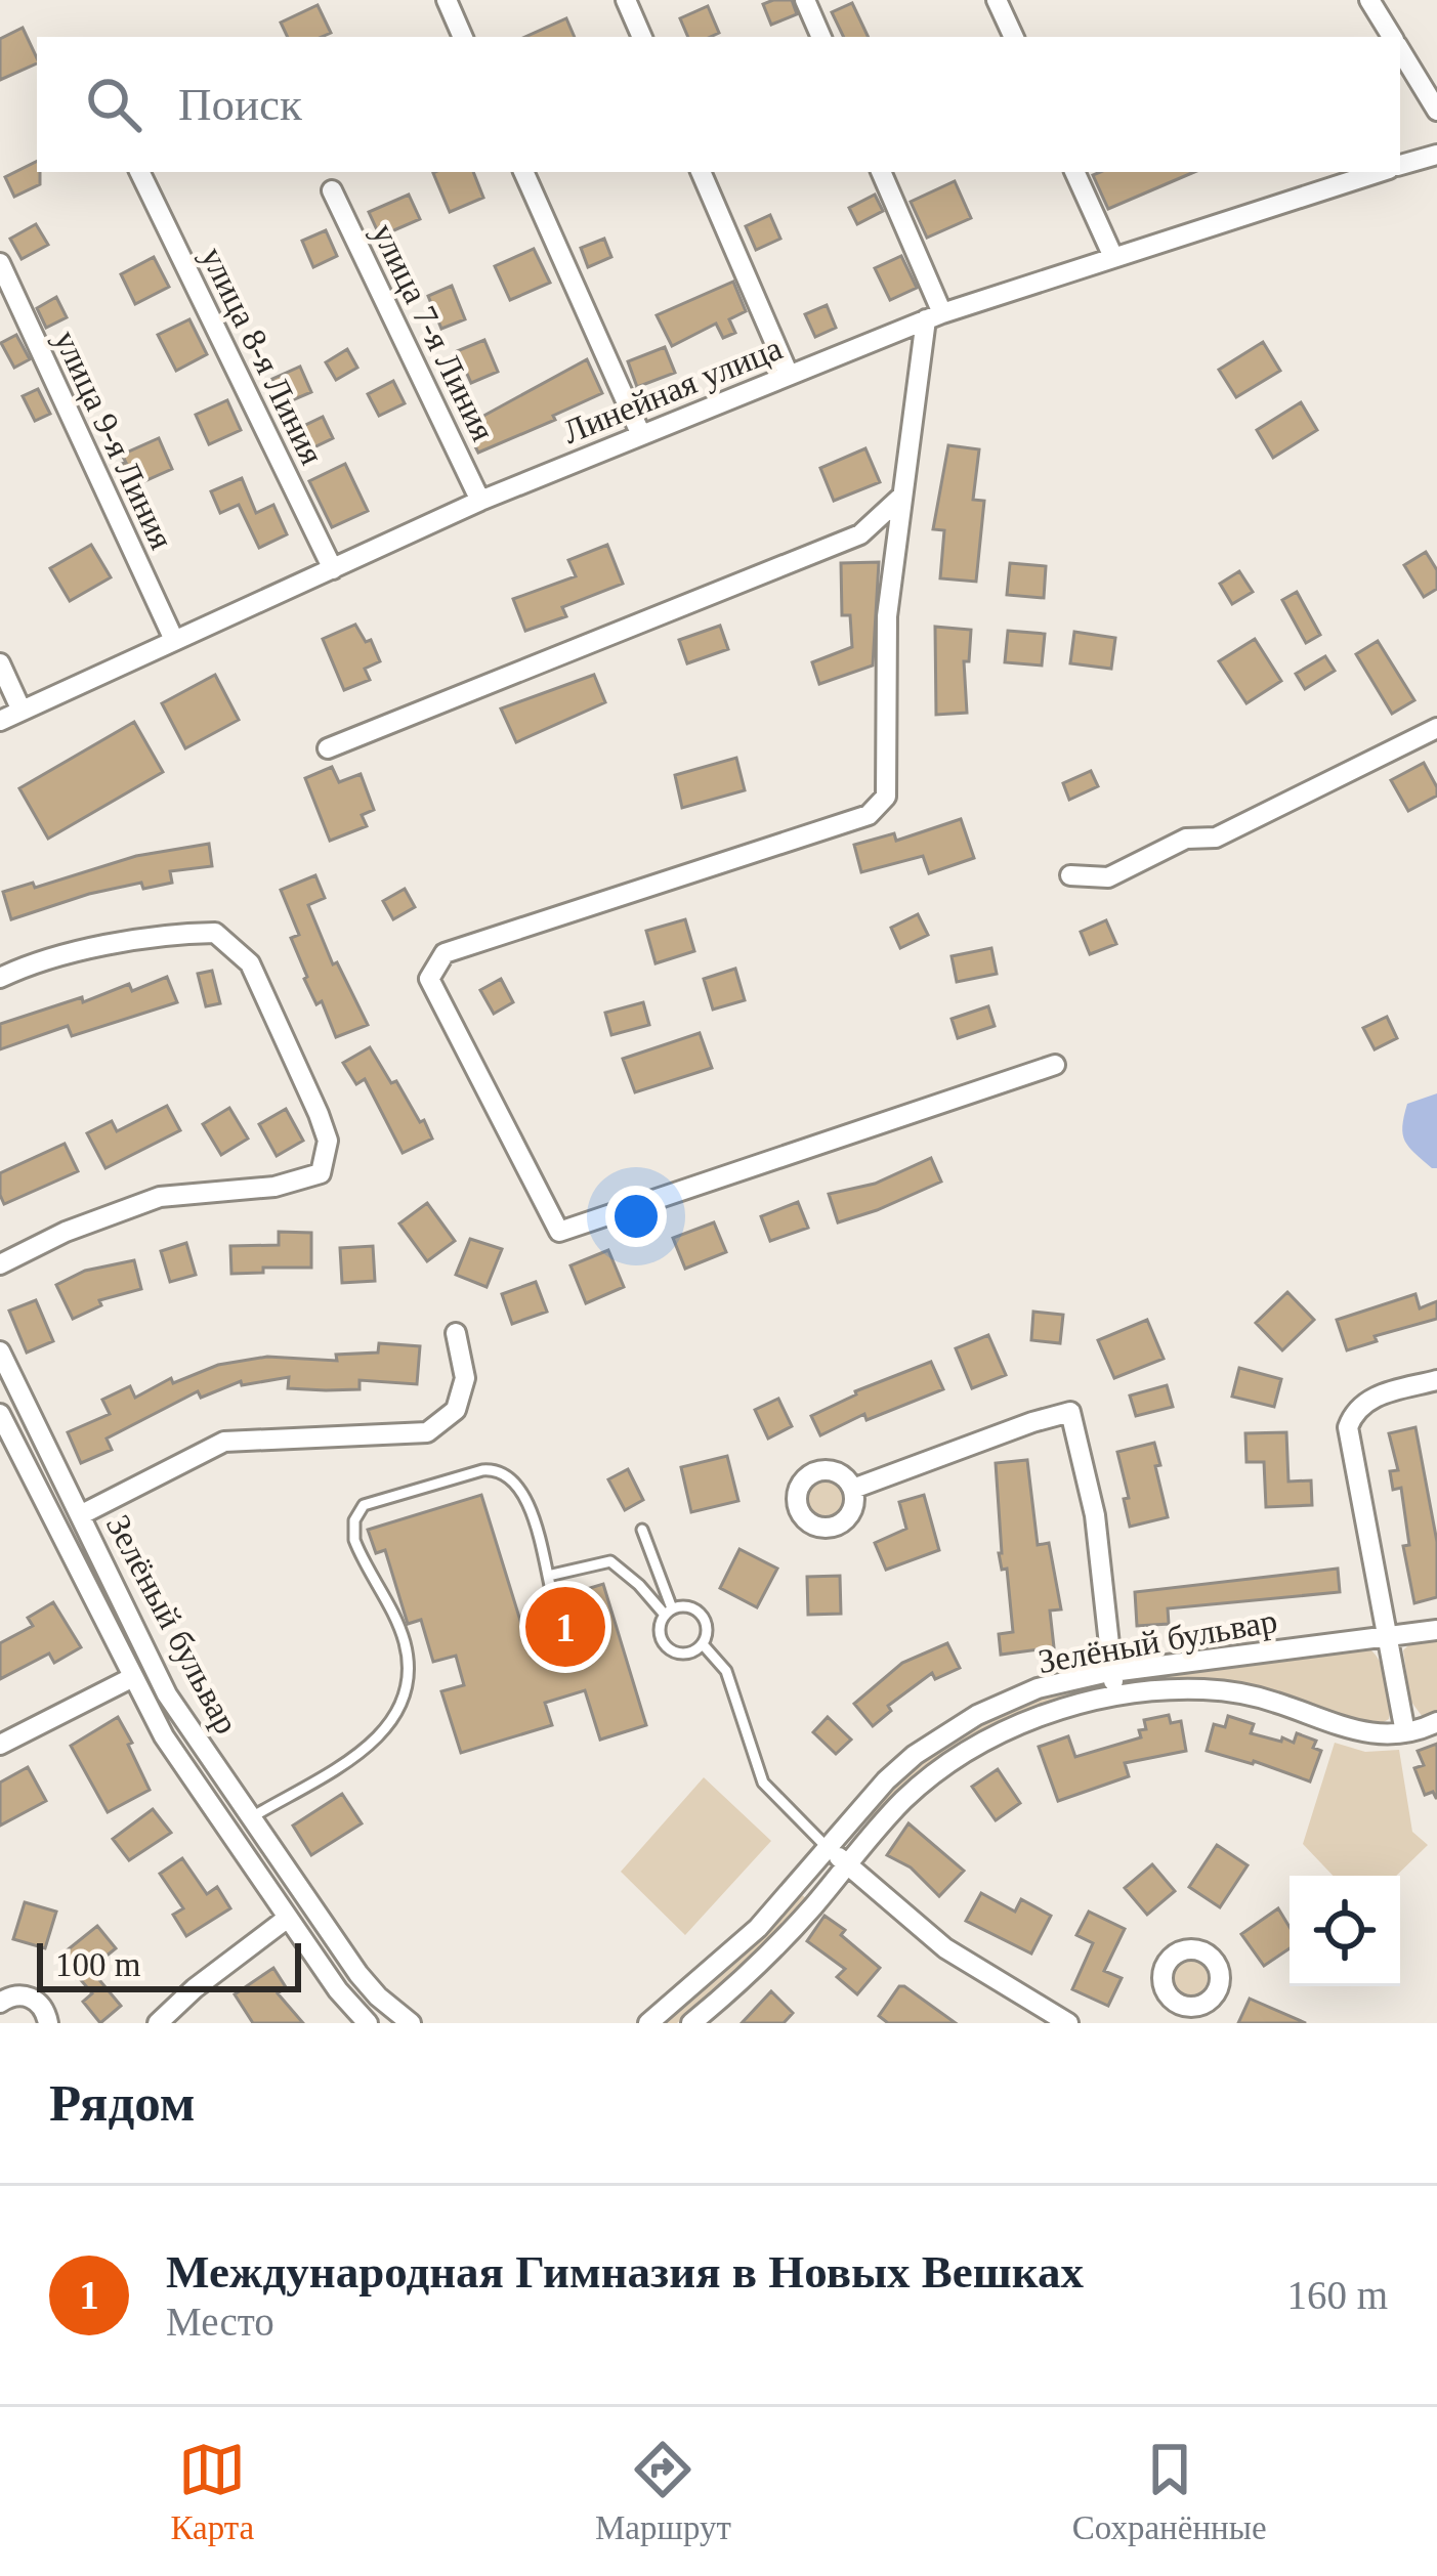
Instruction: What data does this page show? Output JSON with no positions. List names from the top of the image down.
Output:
{
  "streets": {
    "street": [
      "улица 7-я Линия",
      "улица 8-я Линия",
      "Линейная улица",
      "улица 9-я Линия",
      "Зелёный бульвар"
    ]
  },
  "crossings": [
    ["улица 7-я Линия", "Линейная улица"],
    ["улица 8-я Линия", "Линейная улица"],
    ["Линейная улица", "улица 9-я Линия"]
  ],
  "scale_bar": "100 m",
  "page": {
    "search": "Поиск",
    "pins": "1",
    "scale": "100 m",
    "heading": "Рядом",
    "list": [
      {
        "mark": "1",
        "name": "Международная Гимназия в Новых Вешках",
        "note": "Место",
        "value": "160 m"
      }
    ],
    "nav": ["Карта", "Маршрут", "Сохранённые"]
  }
}
